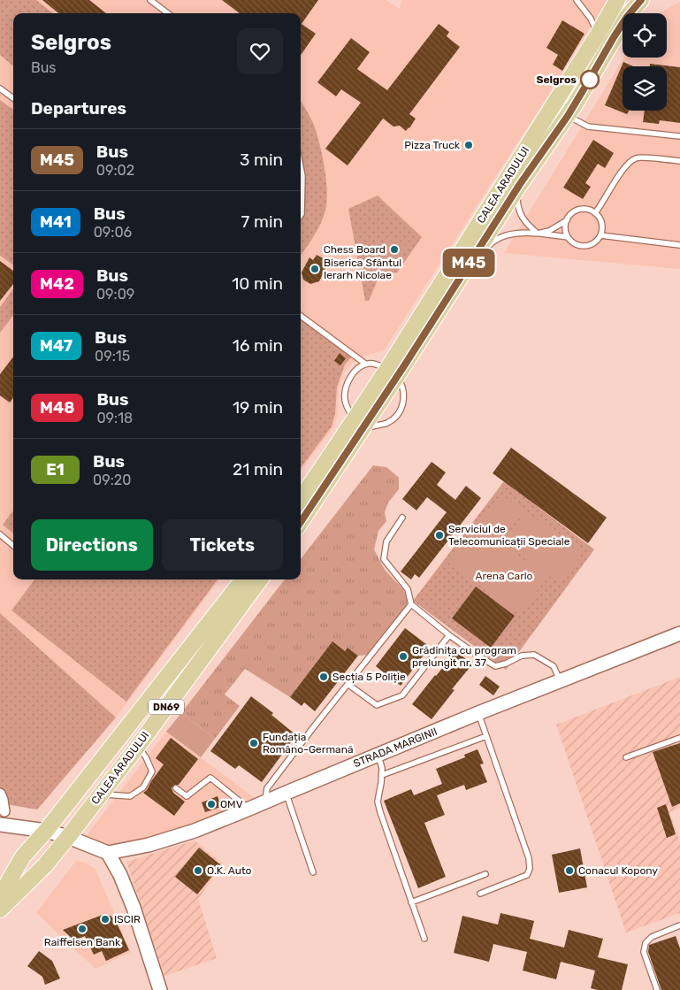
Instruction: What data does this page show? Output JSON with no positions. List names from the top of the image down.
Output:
{
  "streets": {
    "main road": ["CALEA ARADULUI", "DN69"],
    "street": ["STRADA MARGINII"]
  },
  "parks": ["Arena Carlo"],
  "places": [
    "Selgros",
    "Pizza Truck",
    "Chess Board",
    "Biserica Sfântul Ierarh Nicolae",
    "Serviciul de Telecomunicații Speciale",
    "Grădinița cu program prelungit nr. 37",
    "Secția 5 Poliție",
    "Fundația Româno-Germană",
    "OMV",
    "O.K. Auto",
    "Conacul Kopony",
    "ISCIR",
    "Raiffeisen Bank"
  ],
  "lines": ["bus line M45"],
  "page": {
    "on_map": "M45",
    "heading": [
      ["Selgros", "Bus"],
      "Departures"
    ],
    "list": [
      {
        "mark": "M45",
        "name": "Bus",
        "note": "09:02",
        "value": "3 min"
      },
      {
        "mark": "M41",
        "name": "Bus",
        "note": "09:06",
        "value": "7 min"
      },
      {
        "mark": "M42",
        "name": "Bus",
        "note": "09:09",
        "value": "10 min"
      },
      {
        "mark": "M47",
        "name": "Bus",
        "note": "09:15",
        "value": "16 min"
      },
      {
        "mark": "M48",
        "name": "Bus",
        "note": "09:18",
        "value": "19 min"
      },
      {
        "mark": "E1",
        "name": "Bus",
        "note": "09:20",
        "value": "21 min"
      }
    ],
    "buttons": ["Directions", "Tickets"]
  }
}
